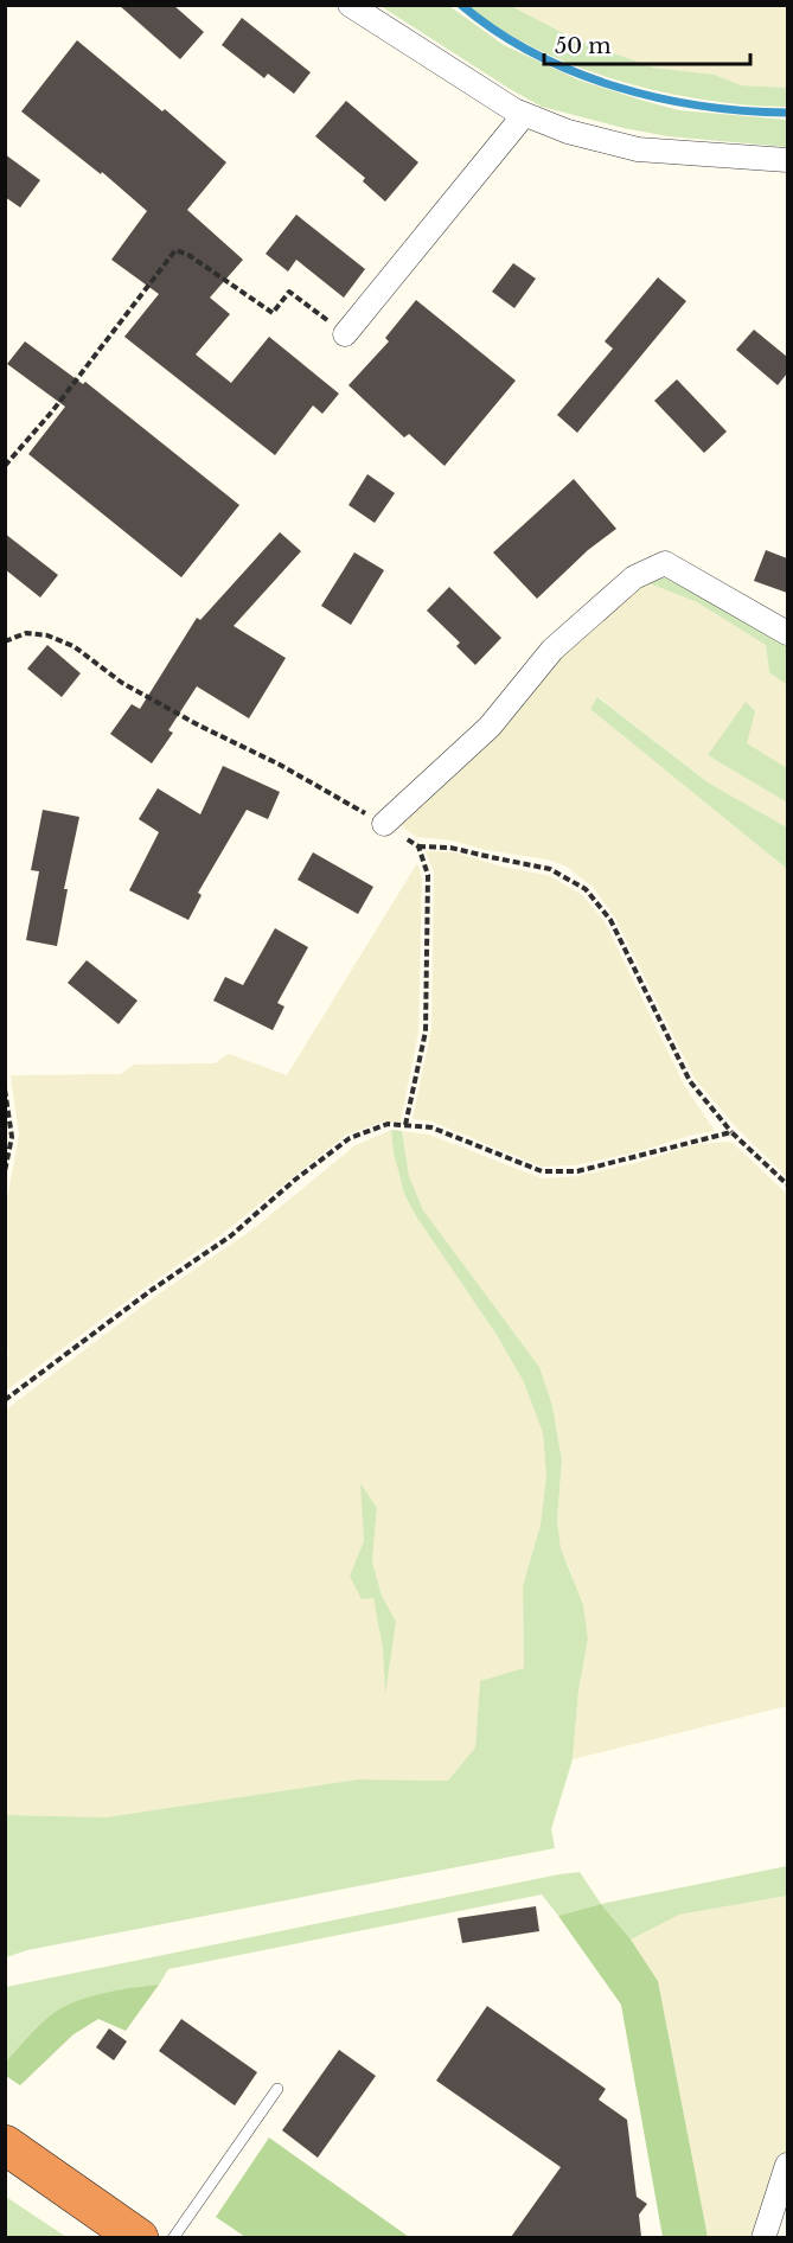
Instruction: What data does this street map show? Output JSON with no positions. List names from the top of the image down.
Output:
{
  "scale_bar": "50 m"
}
